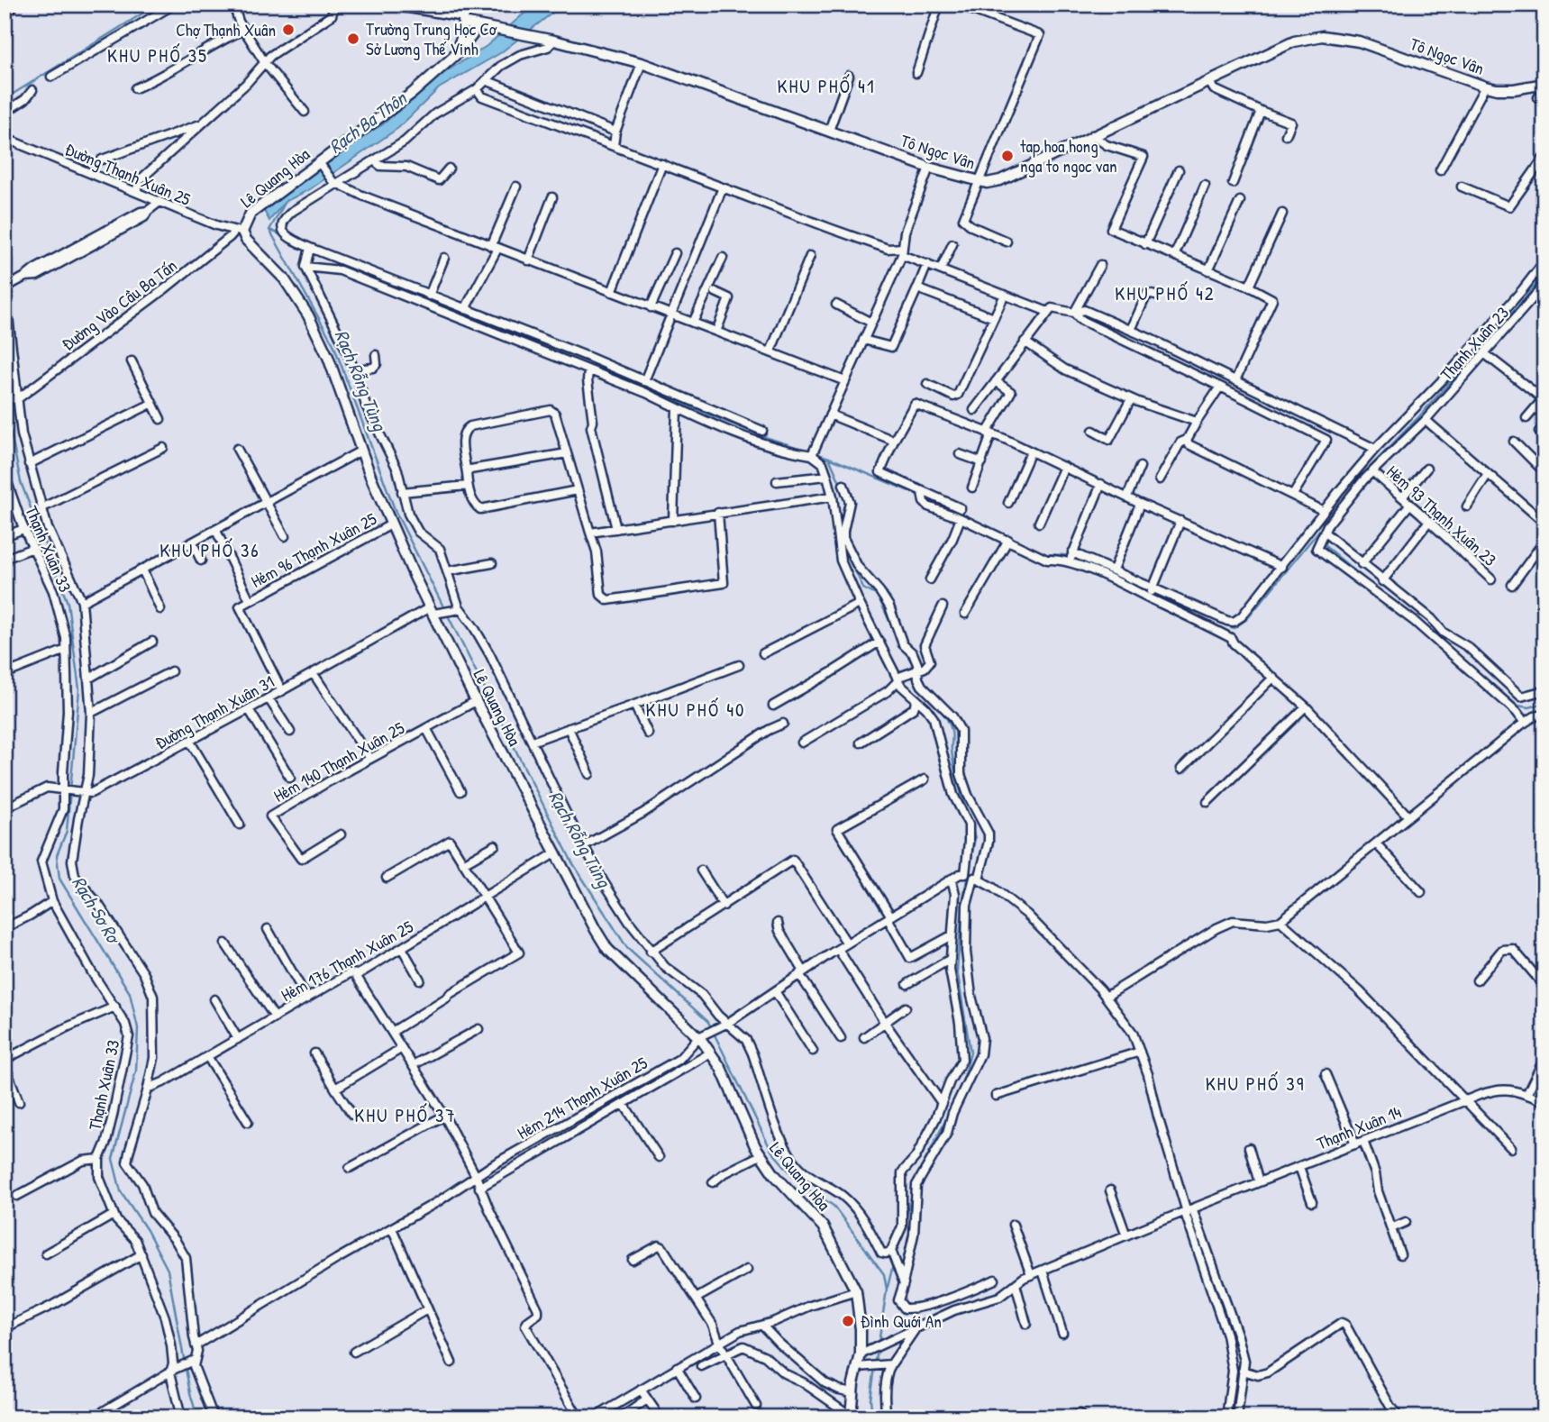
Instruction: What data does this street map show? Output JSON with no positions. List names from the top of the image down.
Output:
{
  "streets": {
    "street": [
      "Tô Ngọc Vân",
      "Đường Thạnh Xuân 25",
      "Lê Quang Hòa",
      "Đường Vào Cầu Ba Tấn",
      "Thạnh Xuân 23",
      "Hẻm 93 Thạnh Xuân 23",
      "Thạnh Xuân 33",
      "Hẻm 96 Thạnh Xuân 25",
      "Đường Thạnh Xuân 31",
      "Hẻm 140 Thạnh Xuân 25",
      "Hẻm 176 Thạnh Xuân 25",
      "Hẻm 214 Thạnh Xuân 25",
      "Thạnh Xuân 14"
    ]
  },
  "crossings": [
    ["Tô Ngọc Vân", "Lê Quang Hòa"],
    ["Đường Thạnh Xuân 25", "Lê Quang Hòa"],
    ["Đường Thạnh Xuân 25", "Đường Vào Cầu Ba Tấn"],
    ["Lê Quang Hòa", "Đường Vào Cầu Ba Tấn"],
    ["Lê Quang Hòa", "Hẻm 96 Thạnh Xuân 25"],
    ["Lê Quang Hòa", "Đường Thạnh Xuân 31"],
    ["Lê Quang Hòa", "Hẻm 140 Thạnh Xuân 25"],
    ["Lê Quang Hòa", "Hẻm 176 Thạnh Xuân 25"],
    ["Lê Quang Hòa", "Hẻm 214 Thạnh Xuân 25"],
    ["Lê Quang Hòa", "Thạnh Xuân 14"],
    ["Thạnh Xuân 23", "Hẻm 93 Thạnh Xuân 23"]
  ],
  "districts": [
    "KHU PHỐ 35",
    "KHU PHỐ 41",
    "KHU PHỐ 42",
    "KHU PHỐ 36",
    "KHU PHỐ 40",
    "KHU PHỐ 39",
    "KHU PHỐ 37"
  ],
  "water": ["Rạch Ba Thôn", "Rạch Rỗng Tùng", "Rạch Sơ Rơ"],
  "places": [
    "Chợ Thạnh Xuân",
    "Trường Trung Học Cơ Sở Lương Thế Vinh",
    "tap hoa hong nga to ngoc van",
    "Đình Quới An"
  ]
}
